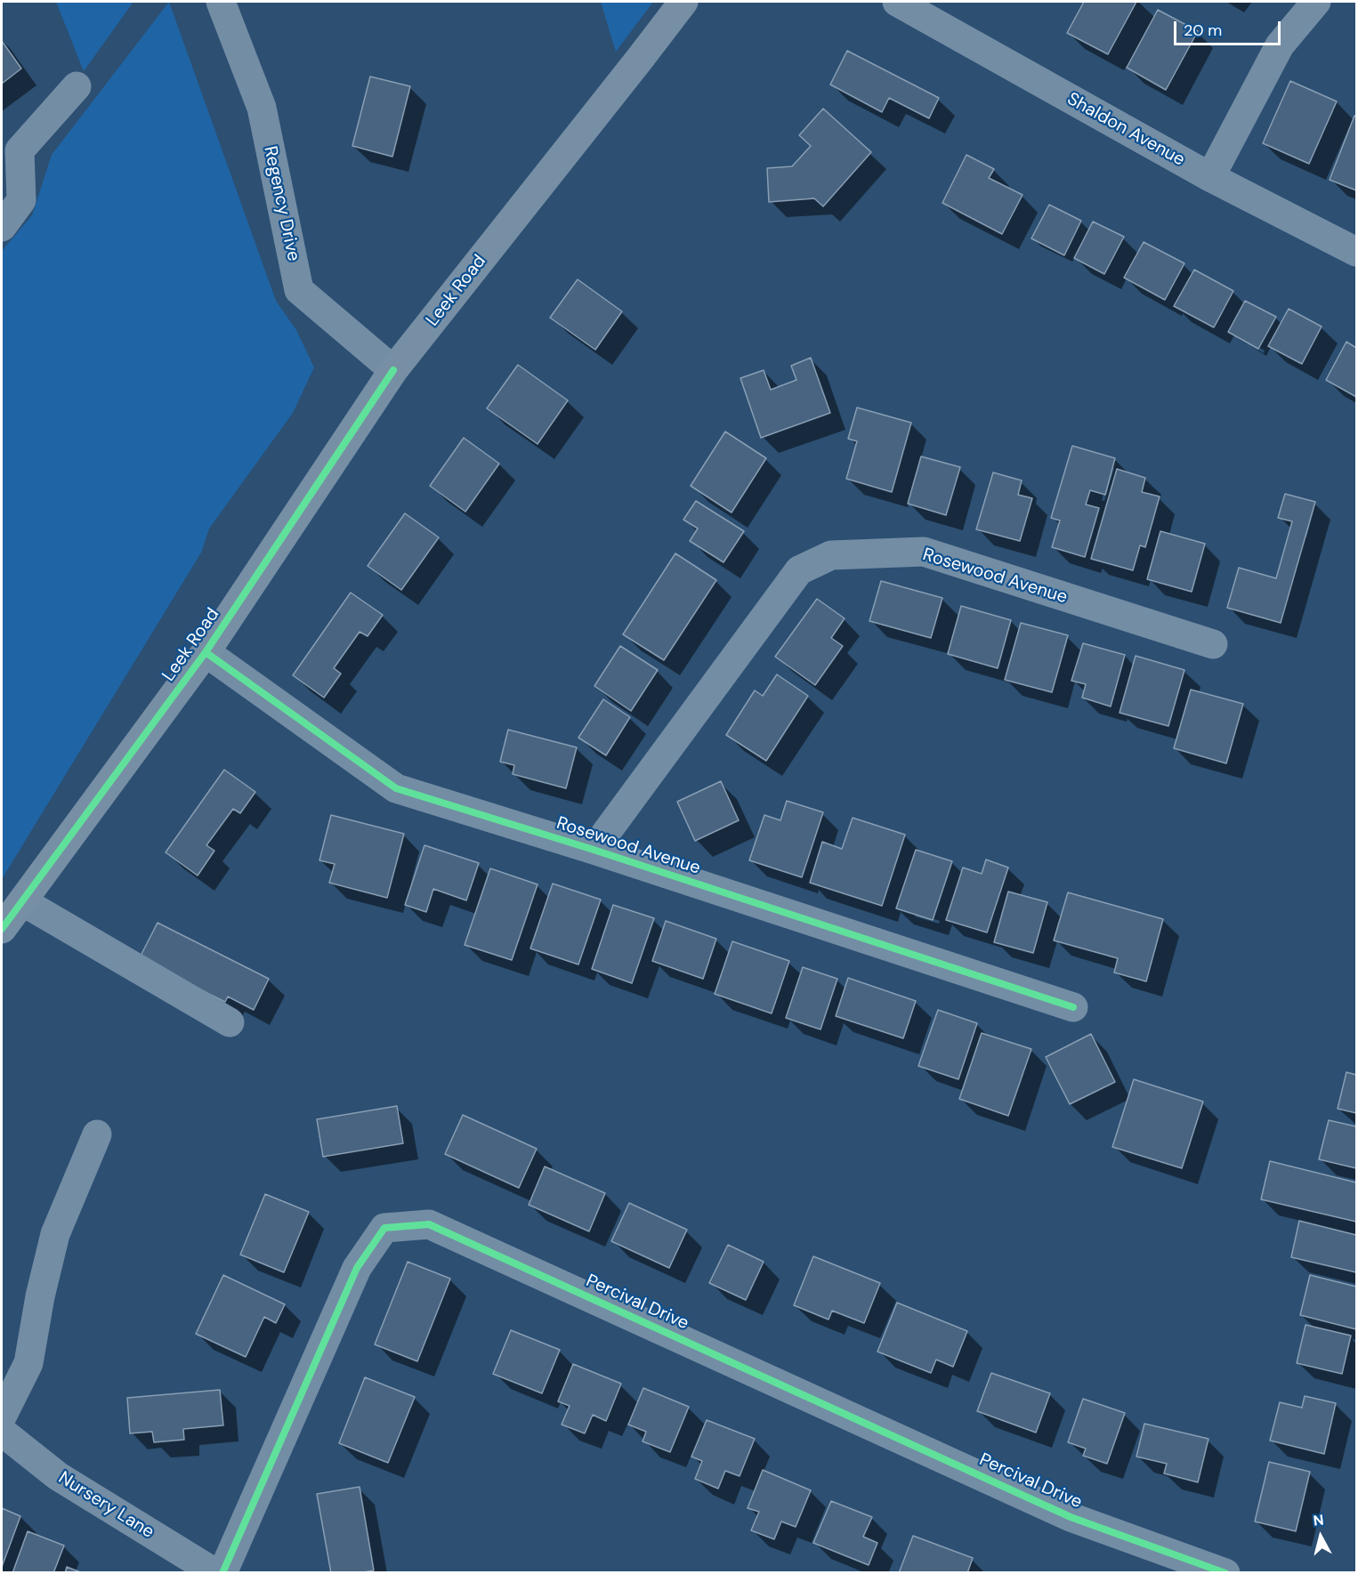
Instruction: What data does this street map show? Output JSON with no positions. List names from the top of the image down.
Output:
{
  "streets": {
    "highway": ["Leek Road"],
    "street": [
      "Shaldon Avenue",
      "Regency Drive",
      "Rosewood Avenue",
      "Percival Drive",
      "Nursery Lane"
    ]
  },
  "crossings": [
    ["Regency Drive", "Leek Road"],
    ["Leek Road", "Rosewood Avenue"]
  ],
  "scale_bar": "20 m",
  "north": "top"
}
